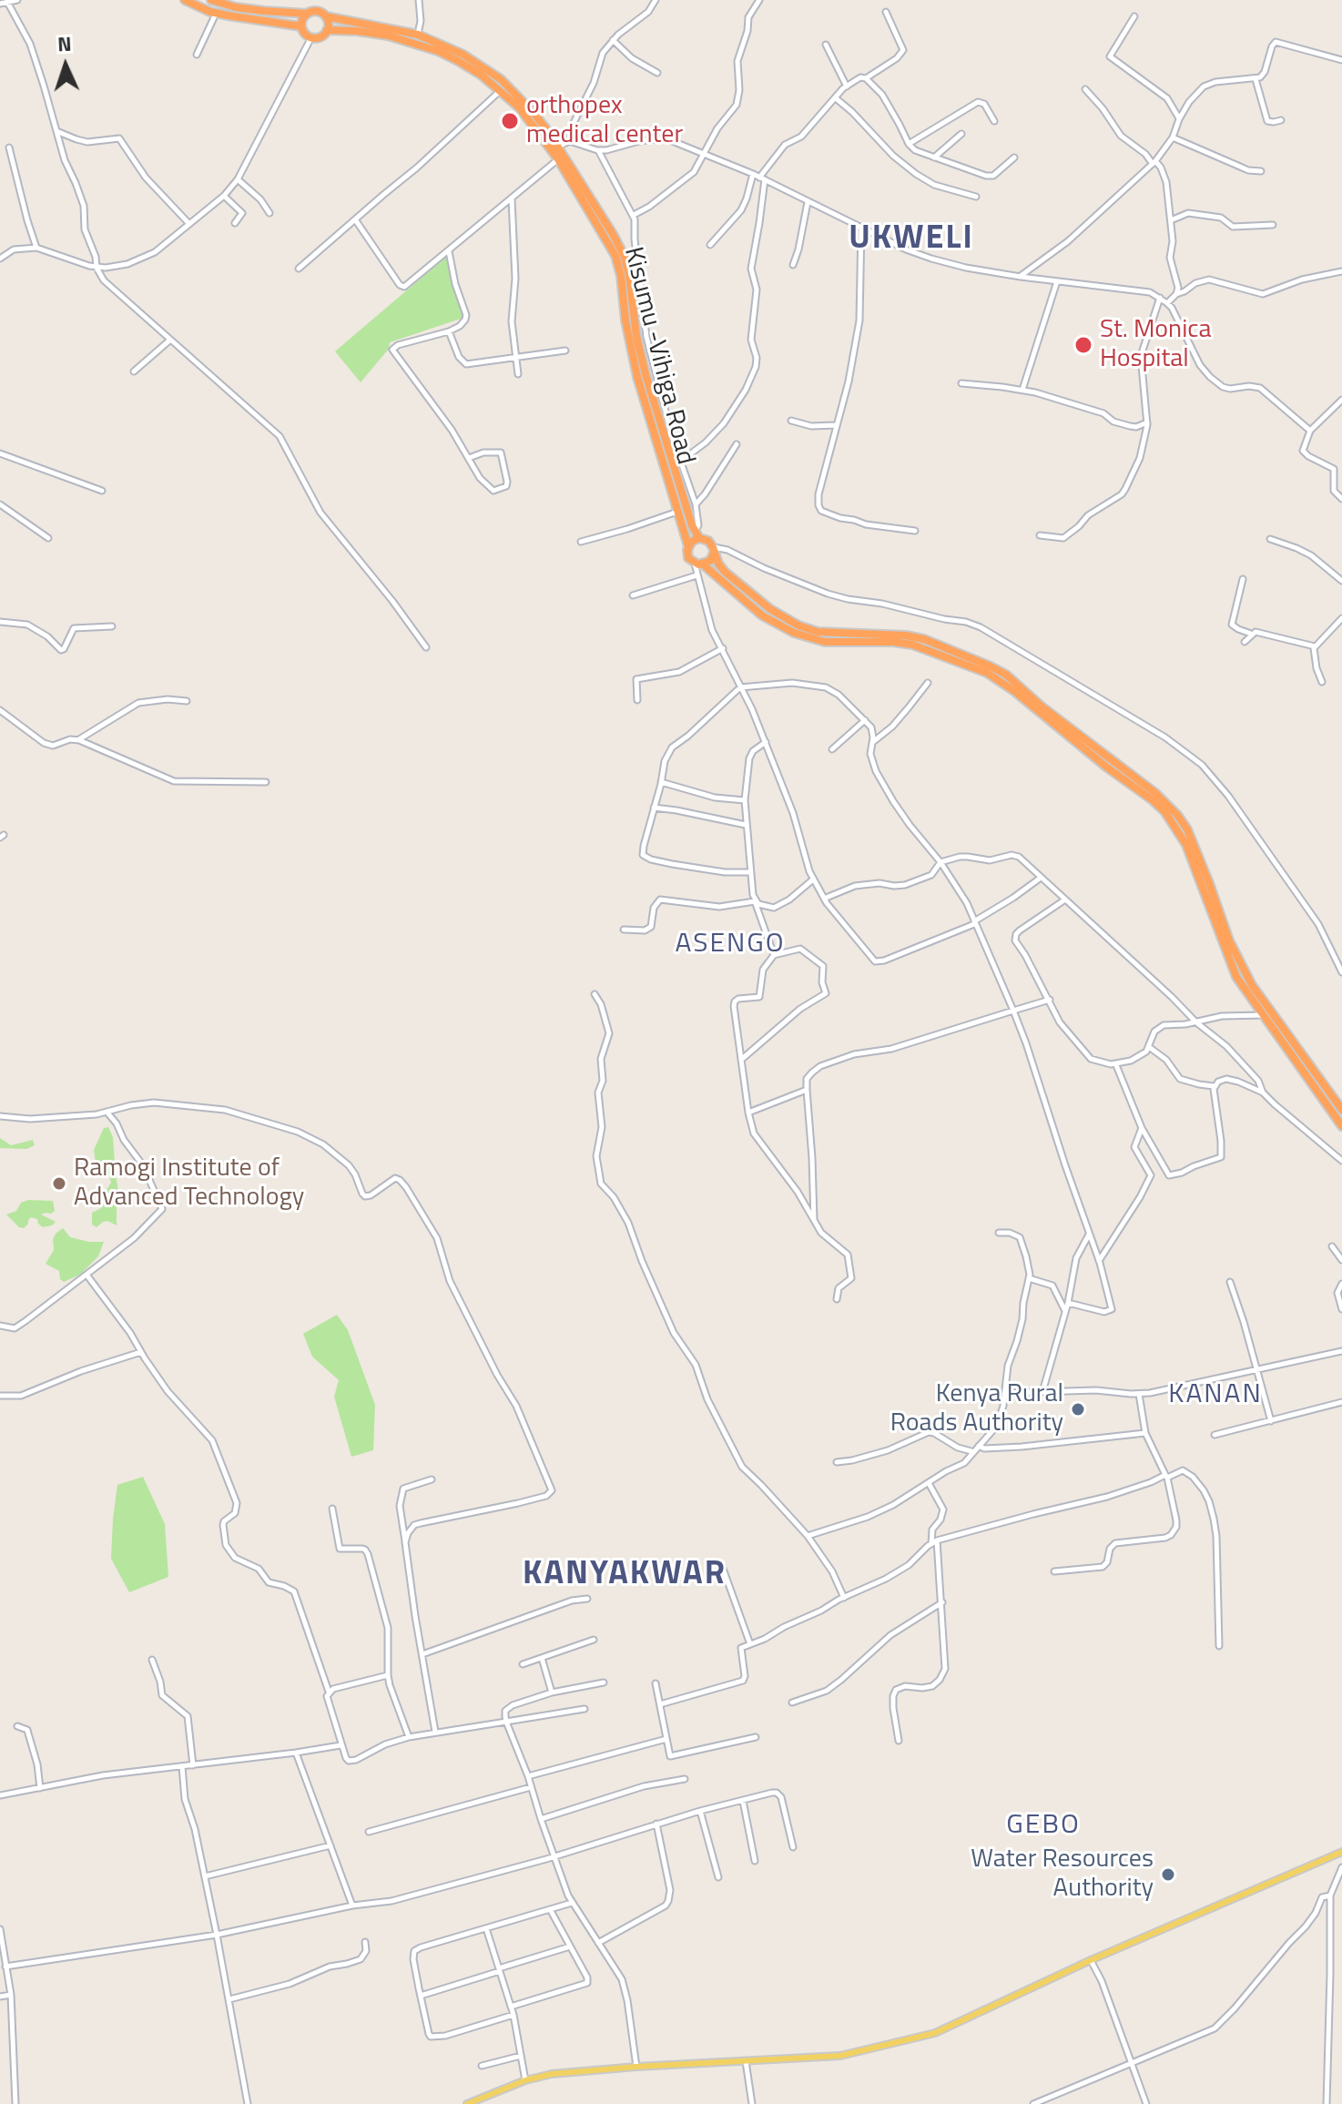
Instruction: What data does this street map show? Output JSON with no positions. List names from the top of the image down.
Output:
{
  "streets": {
    "highway": ["Kisumu -Vihiga Road"]
  },
  "districts": [
    "UKWELI",
    "ASENGO",
    "KANAN",
    "KANYAKWAR",
    "GEBO"
  ],
  "places": [
    "orthopex medical center",
    "St. Monica Hospital",
    "Ramogi Institute of Advanced Technology",
    "Kenya Rural Roads Authority",
    "Water Resources Authority"
  ],
  "north": "top"
}
